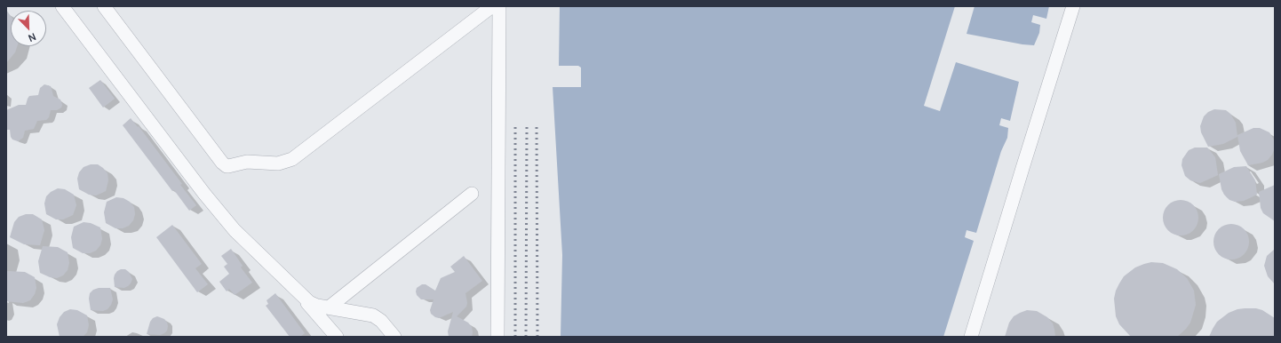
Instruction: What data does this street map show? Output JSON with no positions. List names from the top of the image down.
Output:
{
  "north": "bottom right"
}
